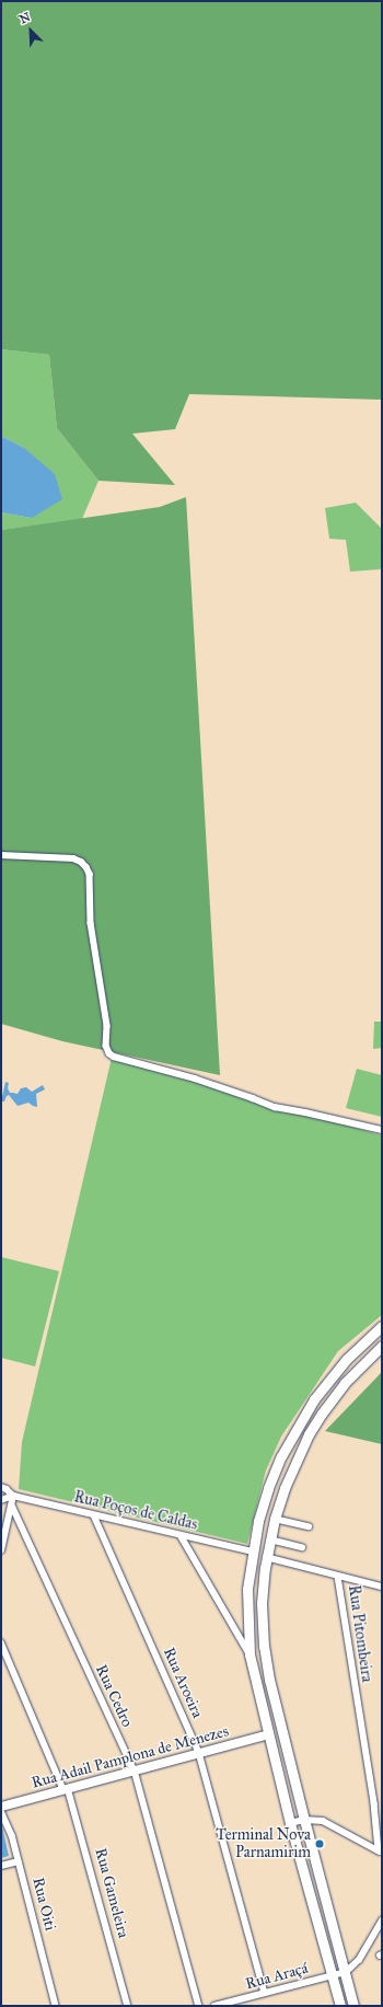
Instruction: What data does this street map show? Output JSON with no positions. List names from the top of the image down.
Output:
{
  "streets": {
    "main road": ["Rua Adail Pamplona de Menezes"],
    "street": [
      "Rua Poços de Caldas",
      "Rua Pitombeira",
      "Rua Aroeira",
      "Rua Cedro",
      "Rua Gameleira",
      "Rua Oiti",
      "Rua Araçá"
    ]
  },
  "crossings": [
    ["Rua Poços de Caldas", "Rua Aroeira"],
    ["Rua Aroeira", "Rua Adail Pamplona de Menezes"],
    ["Rua Aroeira", "Rua Araçá"],
    ["Rua Cedro", "Rua Adail Pamplona de Menezes"],
    ["Rua Adail Pamplona de Menezes", "Rua Gameleira"]
  ],
  "places": ["Terminal Nova Parnamirim"],
  "north": "top left"
}
